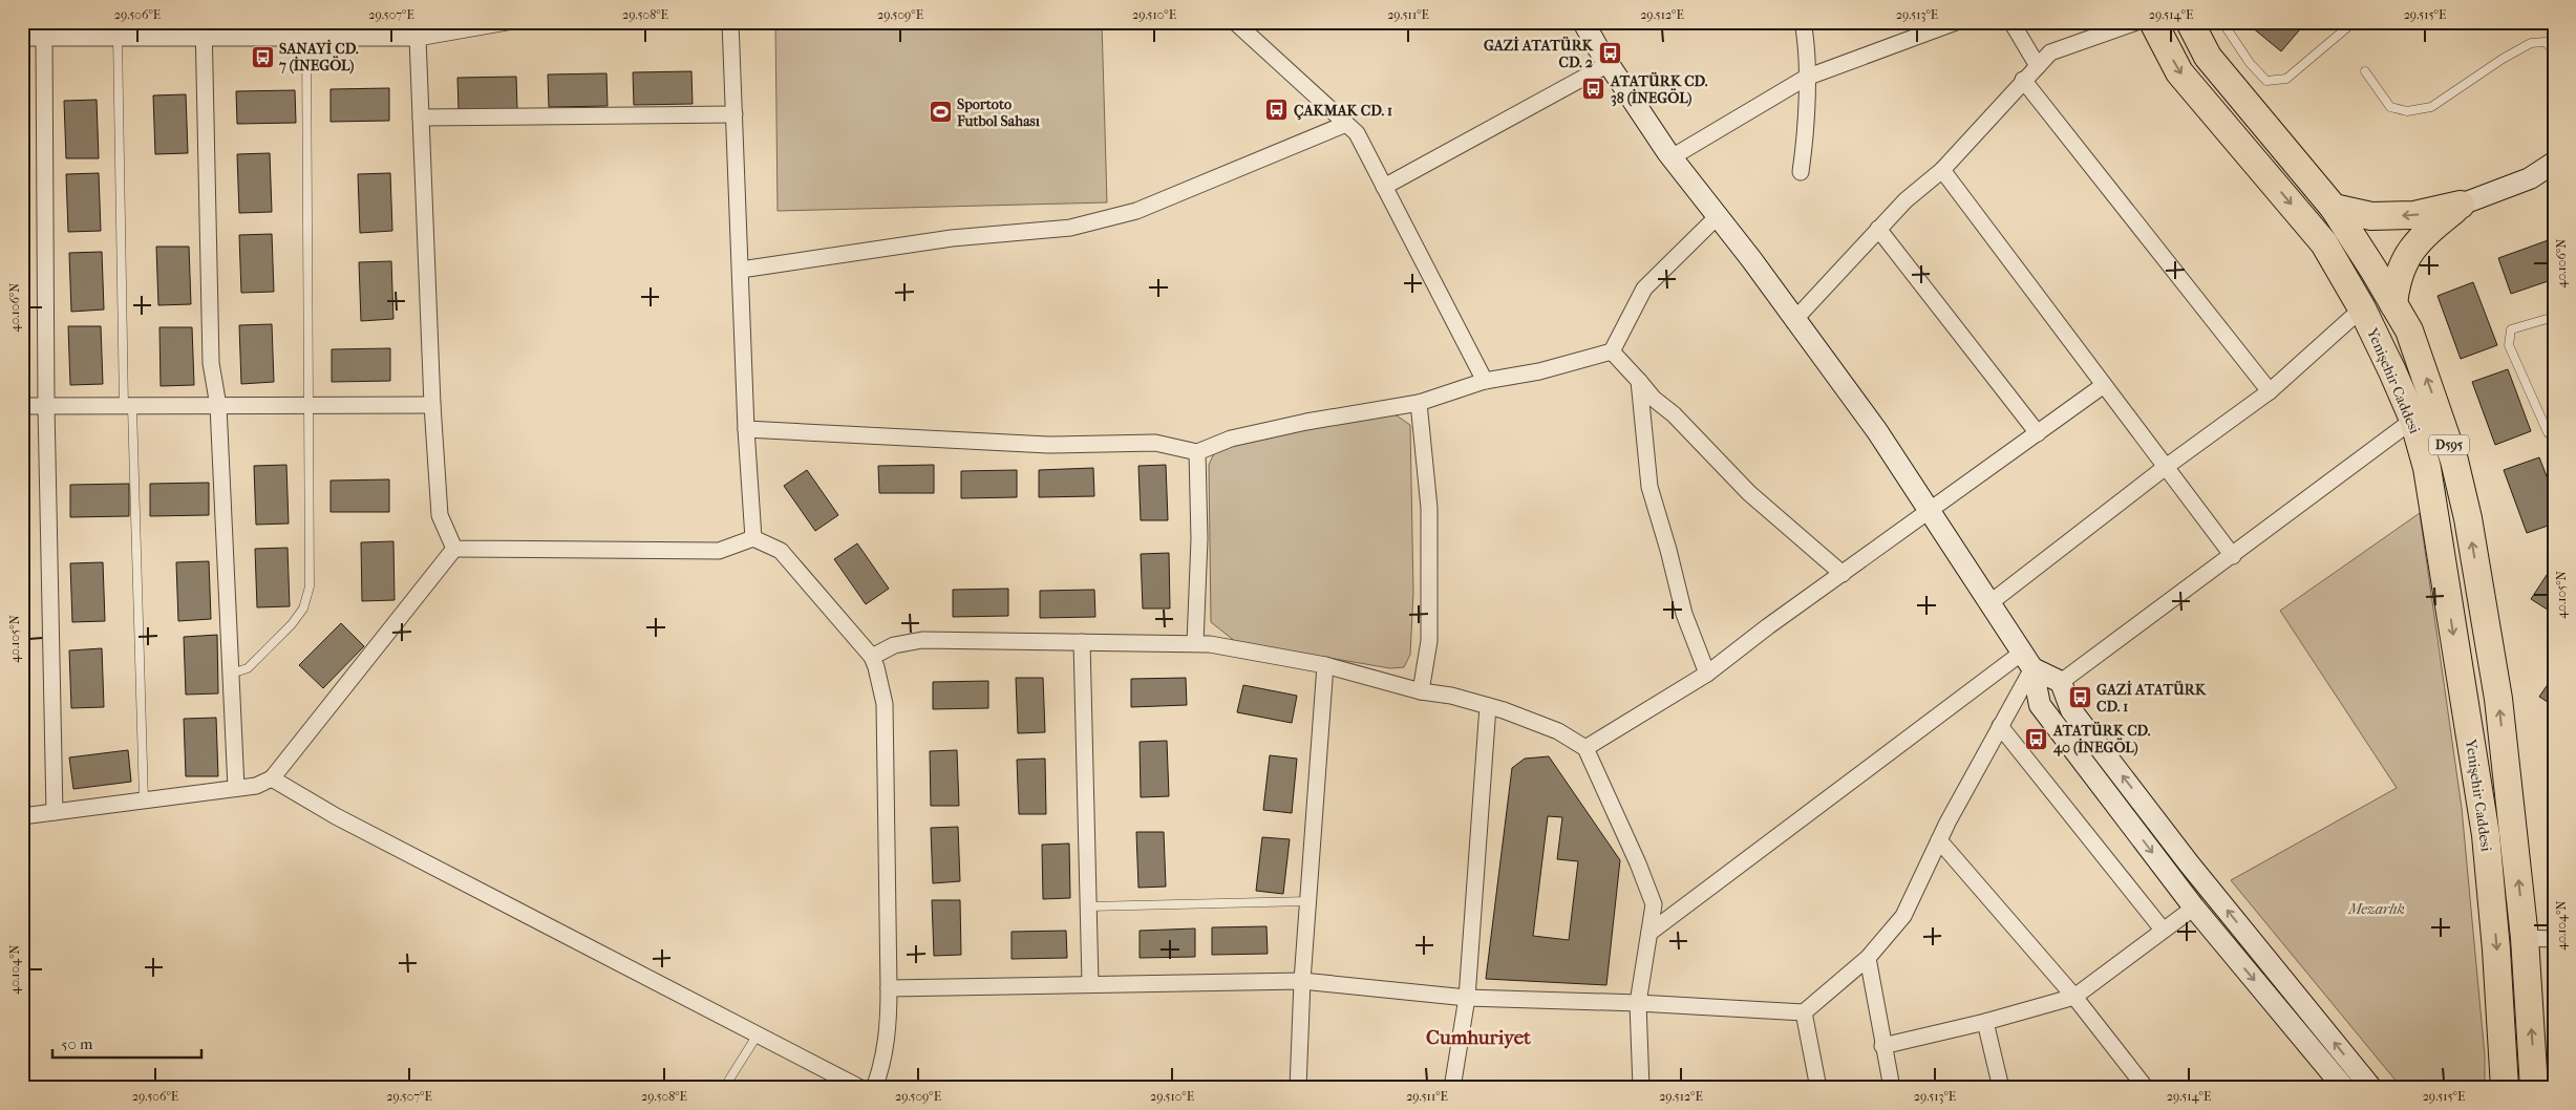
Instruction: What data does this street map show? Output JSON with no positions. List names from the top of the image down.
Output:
{
  "streets": {
    "highway": ["Yenişehir Caddesi", "D595"]
  },
  "districts": ["Cumhuriyet"],
  "parks": ["Mezarlık"],
  "places": {
    "bus stop": [
      "GAZİ ATATÜRK CD. 2",
      "SANAYİ CD. 7 (İNEGÖL)",
      "ATATÜRK CD. 38 (İNEGÖL)",
      "ÇAKMAK CD. 1",
      "GAZİ ATATÜRK CD. 1",
      "ATATÜRK CD. 40 (İNEGÖL)"
    ],
    "sports": ["Sportoto Futbol Sahası"]
  },
  "scale_bar": "50 m",
  "coordinates": [
    "29.506°E",
    "29.507°E",
    "29.508°E",
    "29.509°E",
    "29.510°E",
    "29.511°E",
    "29.512°E",
    "29.513°E",
    "29.514°E",
    "29.515°E",
    "40.106°N",
    "40.105°N",
    "40.104°N"
  ]
}
